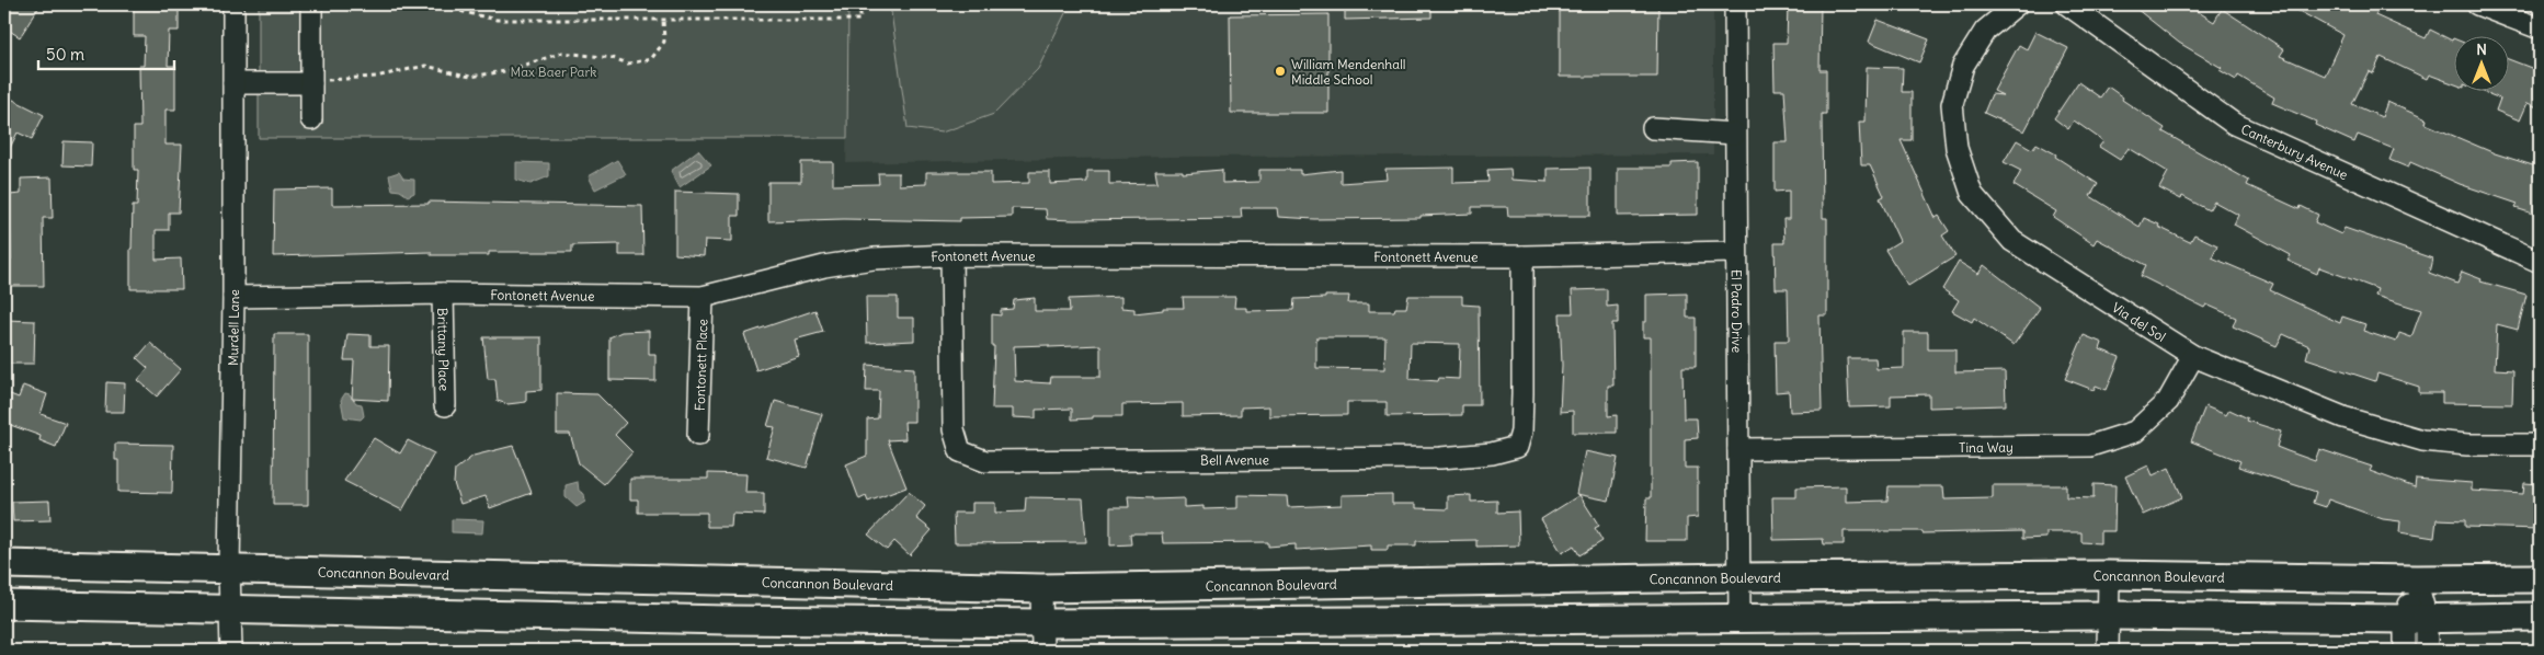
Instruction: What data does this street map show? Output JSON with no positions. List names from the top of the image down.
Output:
{
  "streets": {
    "main road": ["Concannon Boulevard"],
    "street": [
      "Canterbury Avenue",
      "Fontonett Avenue",
      "El Padro Drive",
      "Via del Sol",
      "Murdell Lane",
      "Brittany Place",
      "Fontonett Place",
      "Tina Way",
      "Bell Avenue"
    ]
  },
  "crossings": [
    ["Fontonett Avenue", "El Padro Drive"],
    ["Fontonett Avenue", "Murdell Lane"],
    ["Fontonett Avenue", "Brittany Place"],
    ["Fontonett Avenue", "Fontonett Place"],
    ["Fontonett Avenue", "Bell Avenue"],
    ["El Padro Drive", "Tina Way"],
    ["El Padro Drive", "Concannon Boulevard"],
    ["Via del Sol", "Tina Way"],
    ["Murdell Lane", "Concannon Boulevard"]
  ],
  "parks": ["Max Baer Park"],
  "places": ["William Mendenhall Middle School"],
  "scale_bar": "50 m",
  "north": "top"
}
